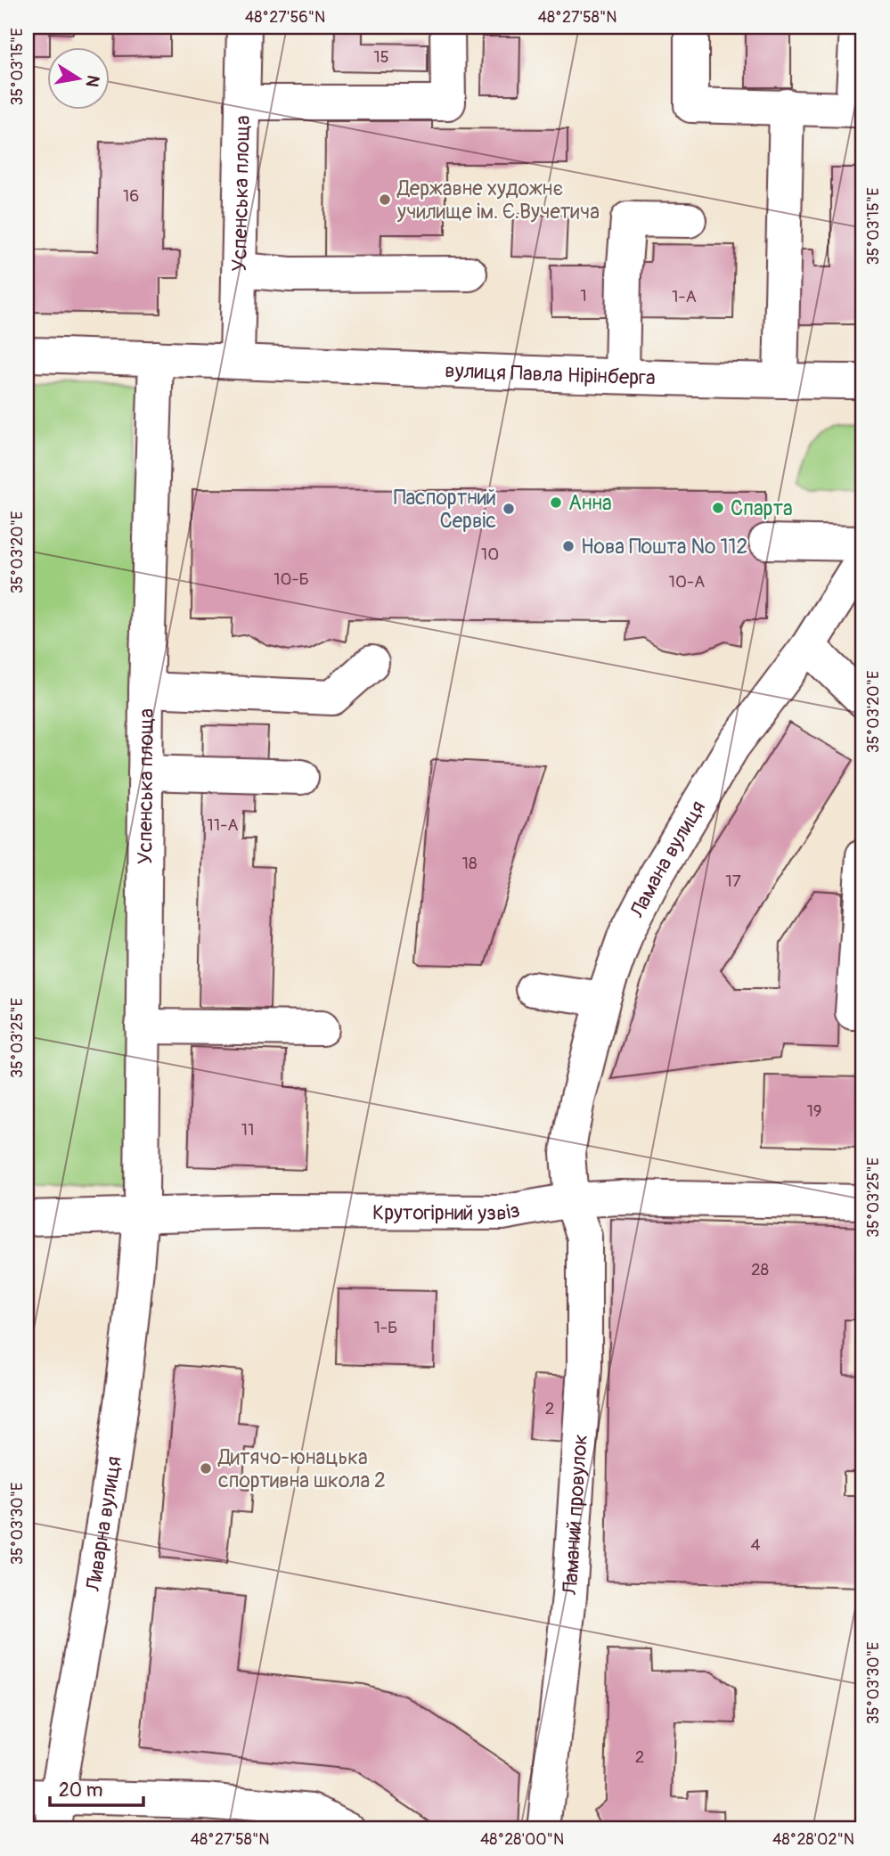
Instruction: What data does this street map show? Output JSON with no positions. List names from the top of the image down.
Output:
{
  "streets": {
    "street": [
      "Успенська площа",
      "вулиця Павла Нірінберга",
      "Ламана вулиця",
      "Крутогірний узвіз",
      "Ламаний провулок",
      "Ливарна вулиця"
    ]
  },
  "crossings": [
    ["Успенська площа", "вулиця Павла Нірінберга"],
    ["Успенська площа", "Крутогірний узвіз"],
    ["Успенська площа", "Ливарна вулиця"],
    ["Ламана вулиця", "Крутогірний узвіз"],
    ["Ламана вулиця", "Ламаний провулок"],
    ["Крутогірний узвіз", "Ламаний провулок"],
    ["Крутогірний узвіз", "Ливарна вулиця"]
  ],
  "places": [
    "Державне художнє училище ім. Є.Вучетича",
    "Анна",
    "Спарта",
    "Паспортний Сервіс",
    "Нова Пошта № 112",
    "Дитячо-юнацька спортивна школа 2"
  ],
  "house_numbers": [
    "15",
    "16",
    "1",
    "1-А",
    "10",
    "10-Б",
    "10-А",
    "11-А",
    "18",
    "17",
    "19",
    "11",
    "28",
    "1-Б",
    "2",
    "4",
    "2"
  ],
  "scale_bar": "20 m",
  "north": "right",
  "coordinates": [
    "48°27'56\"N",
    "48°27'58\"N",
    "35°03'15\"E",
    "35°03'20\"E",
    "35°03'25\"E",
    "35°03'30\"E",
    "48°28'00\"N",
    "48°28'02\"N"
  ]
}
